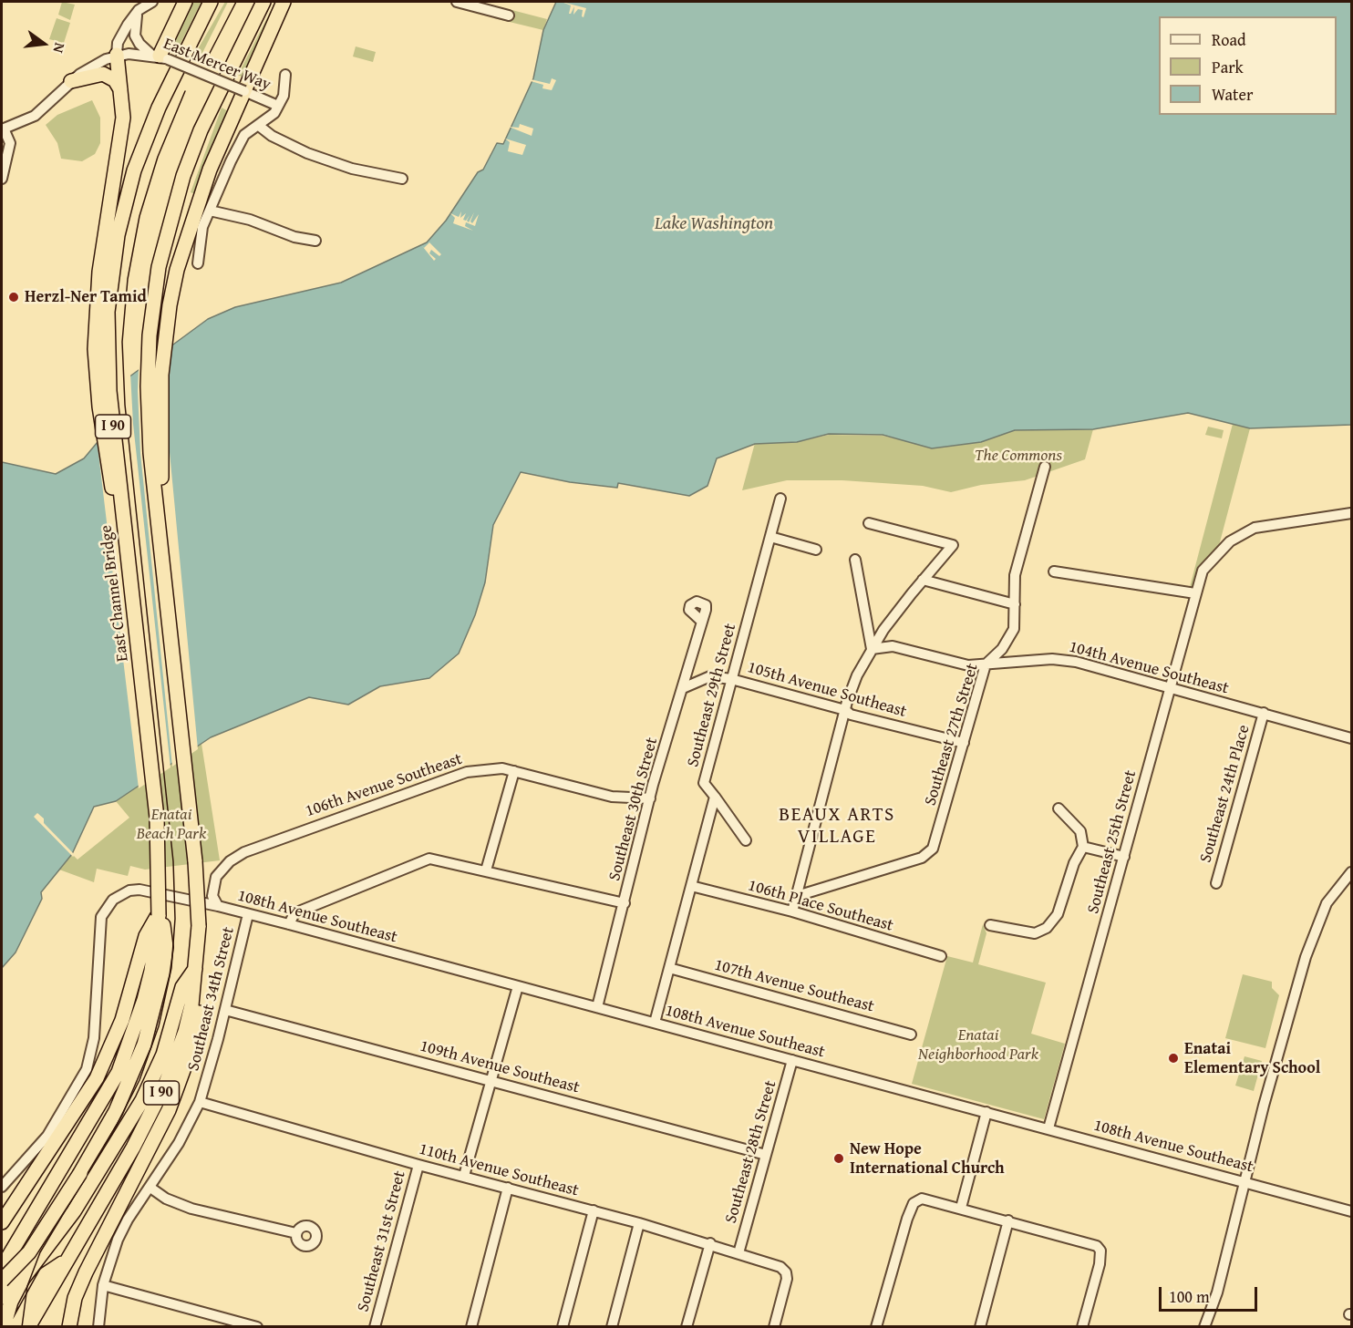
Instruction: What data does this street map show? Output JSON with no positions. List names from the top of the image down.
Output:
{
  "streets": {
    "highway": ["I 90", "East Channel Bridge"],
    "street": [
      "East Mercer Way",
      "104th Avenue Southeast",
      "105th Avenue Southeast",
      "Southeast 29th Street",
      "Southeast 27th Street",
      "106th Avenue Southeast",
      "Southeast 24th Place",
      "Southeast 30th Street",
      "Southeast 25th Street",
      "106th Place Southeast",
      "108th Avenue Southeast",
      "107th Avenue Southeast",
      "Southeast 34th Street",
      "109th Avenue Southeast",
      "Southeast 28th Street",
      "110th Avenue Southeast",
      "Southeast 31st Street"
    ]
  },
  "crossings": [
    ["I 90", "East Channel Bridge"],
    ["104th Avenue Southeast", "Southeast 27th Street"],
    ["104th Avenue Southeast", "Southeast 24th Place"],
    ["104th Avenue Southeast", "Southeast 25th Street"],
    ["105th Avenue Southeast", "Southeast 29th Street"],
    ["105th Avenue Southeast", "Southeast 27th Street"],
    ["105th Avenue Southeast", "Southeast 30th Street"],
    ["106th Avenue Southeast", "Southeast 30th Street"],
    ["106th Avenue Southeast", "108th Avenue Southeast"],
    ["Southeast 30th Street", "108th Avenue Southeast"],
    ["Southeast 25th Street", "108th Avenue Southeast"],
    ["108th Avenue Southeast", "Southeast 34th Street"],
    ["108th Avenue Southeast", "Southeast 28th Street"],
    ["Southeast 34th Street", "109th Avenue Southeast"],
    ["Southeast 34th Street", "110th Avenue Southeast"],
    ["109th Avenue Southeast", "Southeast 28th Street"],
    ["Southeast 28th Street", "110th Avenue Southeast"],
    ["110th Avenue Southeast", "Southeast 31st Street"]
  ],
  "districts": ["BEAUX ARTS VILLAGE"],
  "water": ["Lake Washington"],
  "parks": ["The Commons", "Enatai Beach Park", "Enatai Neighborhood Park"],
  "places": ["Herzl-Ner Tamid", "Enatai Elementary School", "New Hope International Church"],
  "legend": ["Road", "Park", "Water"],
  "scale_bar": "100 m",
  "north": "right"
}
